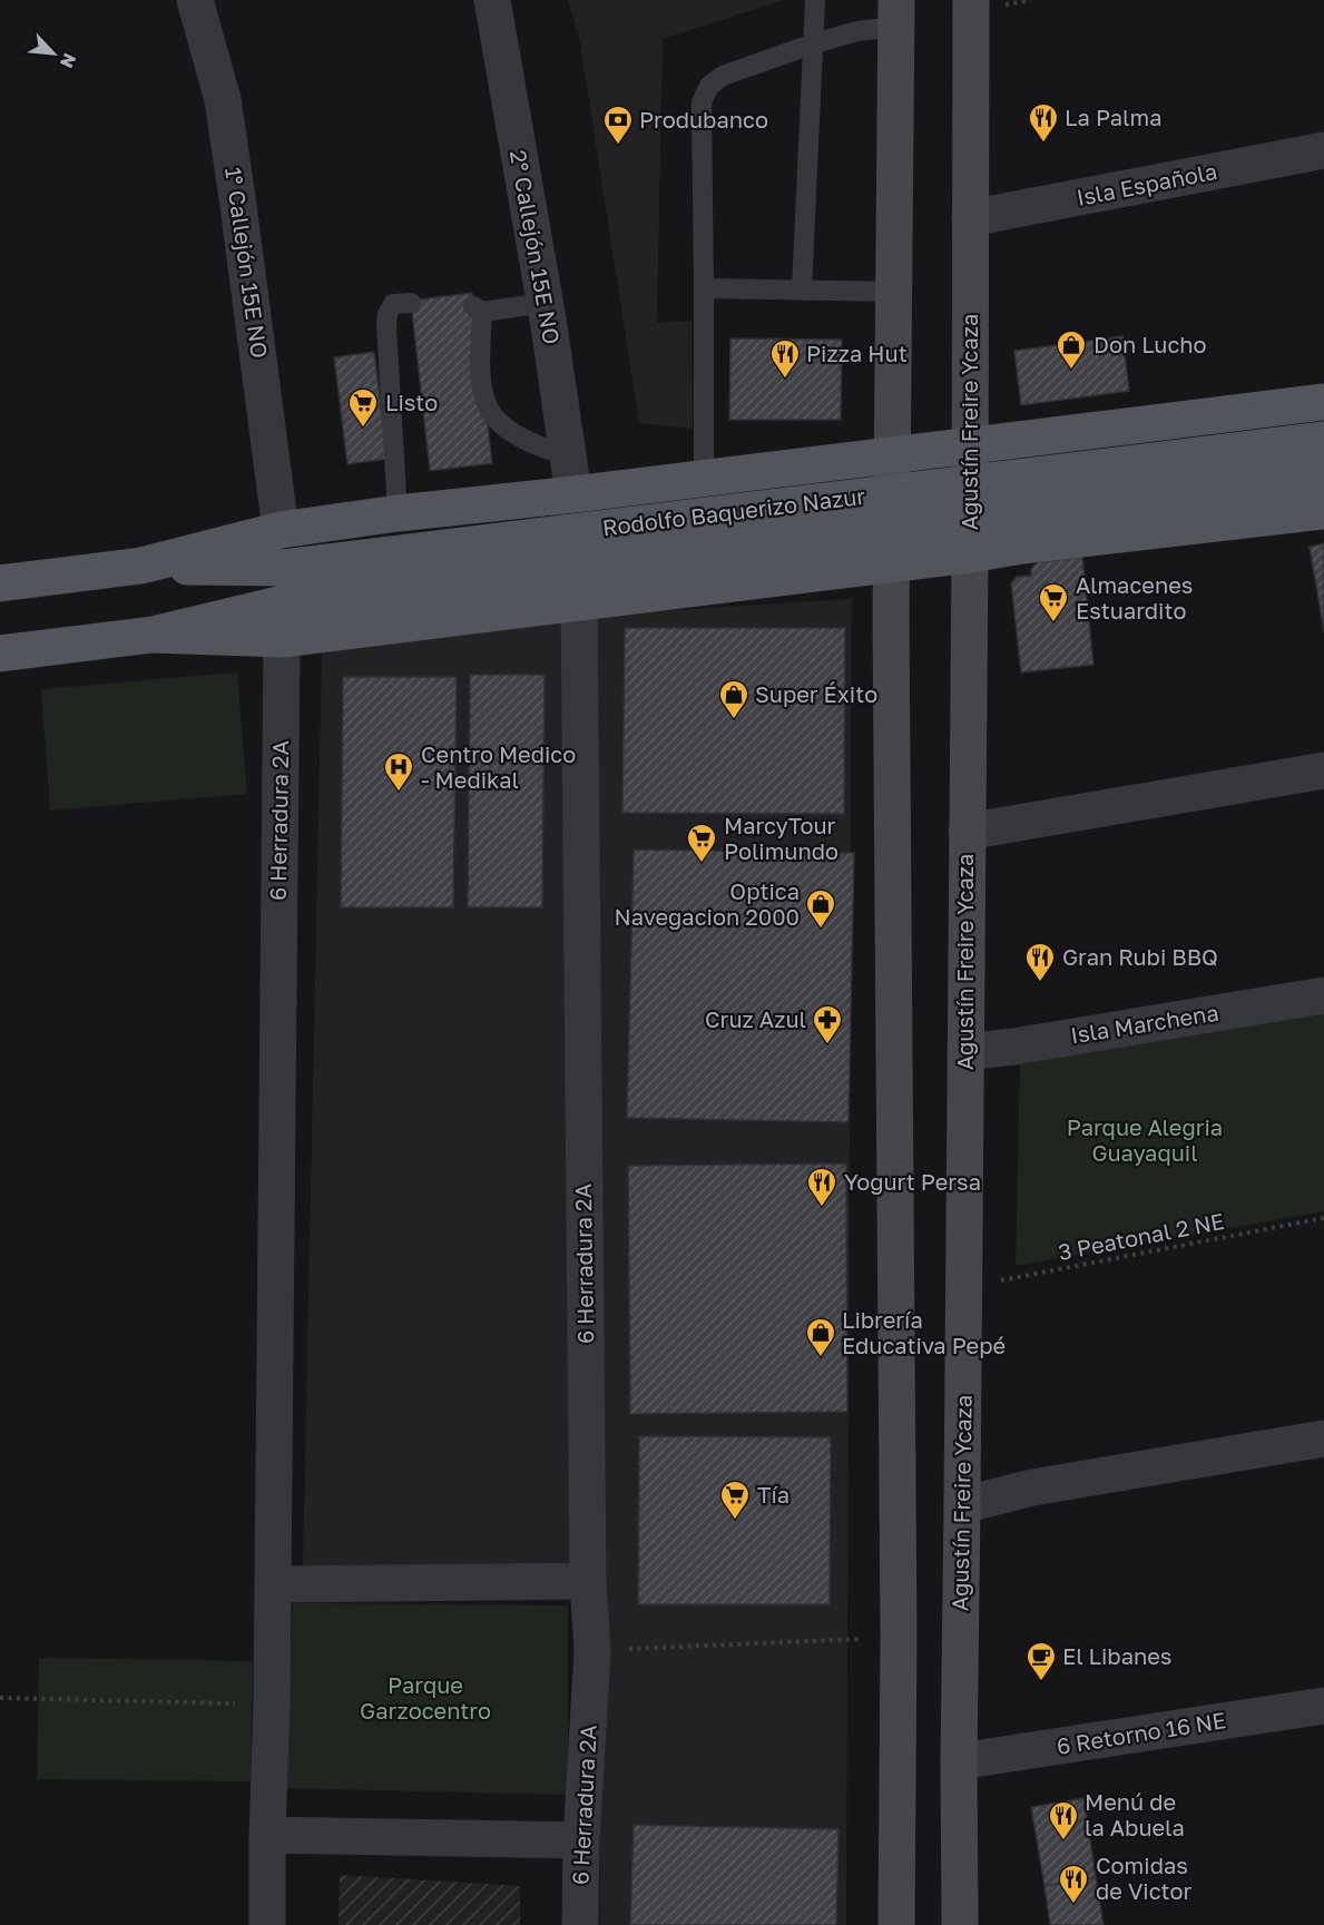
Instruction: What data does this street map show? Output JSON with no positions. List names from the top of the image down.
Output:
{
  "streets": {
    "main road": ["Agustín Freire Ycaza", "Rodolfo Baquerizo Nazur"],
    "street": [
      "Isla Española",
      "2° Callejón 15E NO",
      "1° Callejón 15E NO",
      "6 Herradura 2A",
      "Isla Marchena",
      "6 Retorno 16 NE"
    ],
    "path": ["3 Peatonal 2 NE"]
  },
  "crossings": [
    ["Isla Española", "Agustín Freire Ycaza"],
    ["Agustín Freire Ycaza", "Isla Marchena"],
    ["Agustín Freire Ycaza", "3 Peatonal 2 NE"],
    ["Agustín Freire Ycaza", "6 Retorno 16 NE"]
  ],
  "parks": ["Parque Alegria Guayaquil", "Parque Garzocentro"],
  "places": {
    "restaurant": [
      "La Palma",
      "Pizza Hut",
      "Gran Rubi BBQ",
      "Yogurt Persa",
      "Menú de la Abuela",
      "Comidas de Victor"
    ],
    "bank": ["Produbanco"],
    "shop": [
      "Don Lucho",
      "Super Éxito",
      "Optica Navegacion 2000",
      "Librería Educativa Pepé"
    ],
    "supermarket": [
      "Listo",
      "Almacenes Estuardito",
      "MarcyTour Polimundo",
      "Tía"
    ],
    "hospital": ["Centro Medico - Medikal"],
    "pharmacy": ["Cruz Azul"],
    "cafe": ["El Libanes"]
  },
  "north": "bottom right"
}
